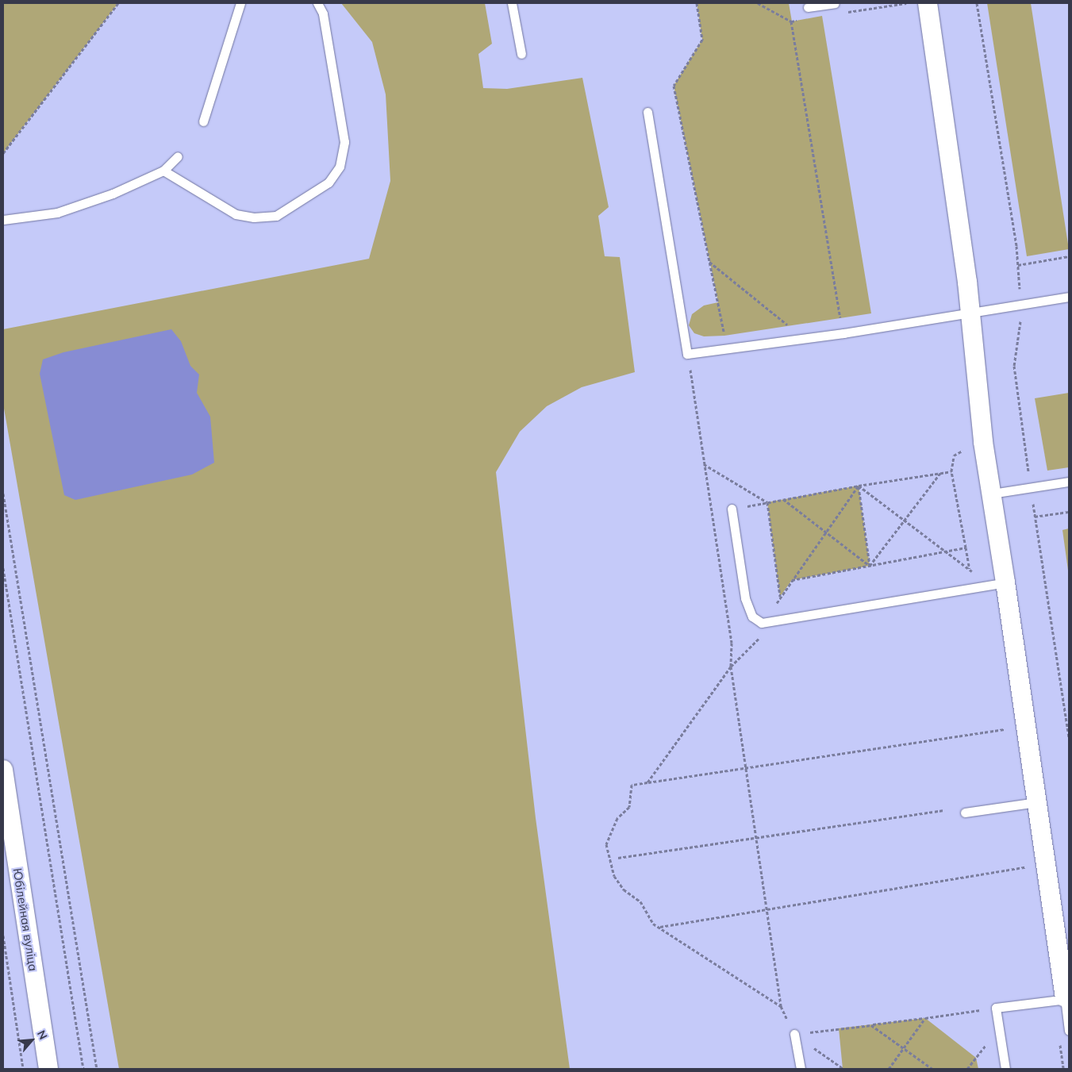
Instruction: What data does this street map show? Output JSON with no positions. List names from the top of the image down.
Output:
{
  "streets": {
    "street": ["Юбілейная вуліца"]
  },
  "north": "top right"
}
